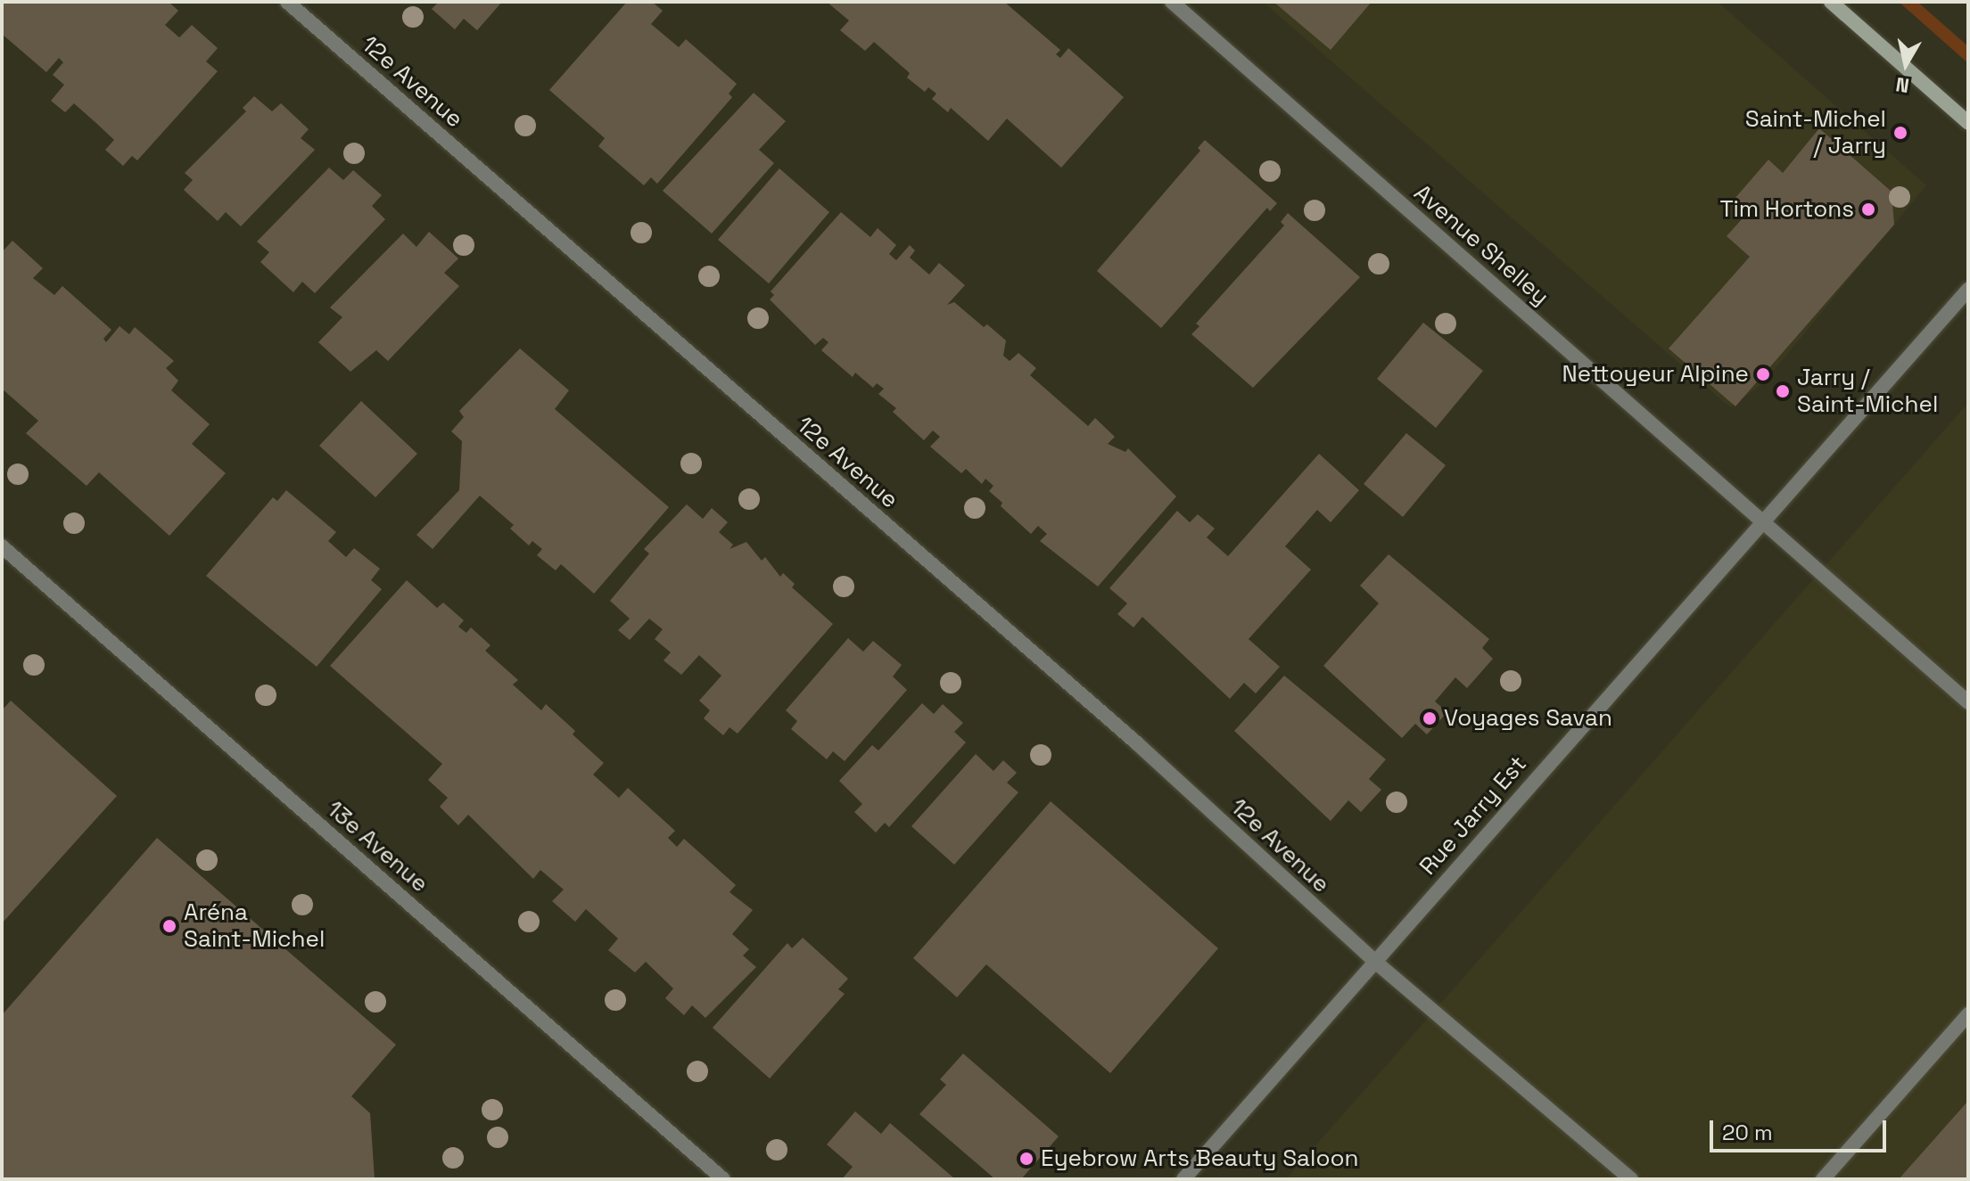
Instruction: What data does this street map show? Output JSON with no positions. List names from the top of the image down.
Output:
{
  "streets": {
    "street": [
      "12e Avenue",
      "Avenue Shelley",
      "Rue Jarry Est",
      "13e Avenue"
    ]
  },
  "crossings": [
    ["12e Avenue", "Rue Jarry Est"],
    ["Avenue Shelley", "Rue Jarry Est"]
  ],
  "places": [
    "Saint-Michel / Jarry",
    "Tim Hortons",
    "Nettoyeur Alpine",
    "Jarry / Saint-Michel",
    "Voyages Savan",
    "Aréna Saint-Michel",
    "Eyebrow Arts Beauty Saloon"
  ],
  "scale_bar": "20 m",
  "north": "bottom"
}
